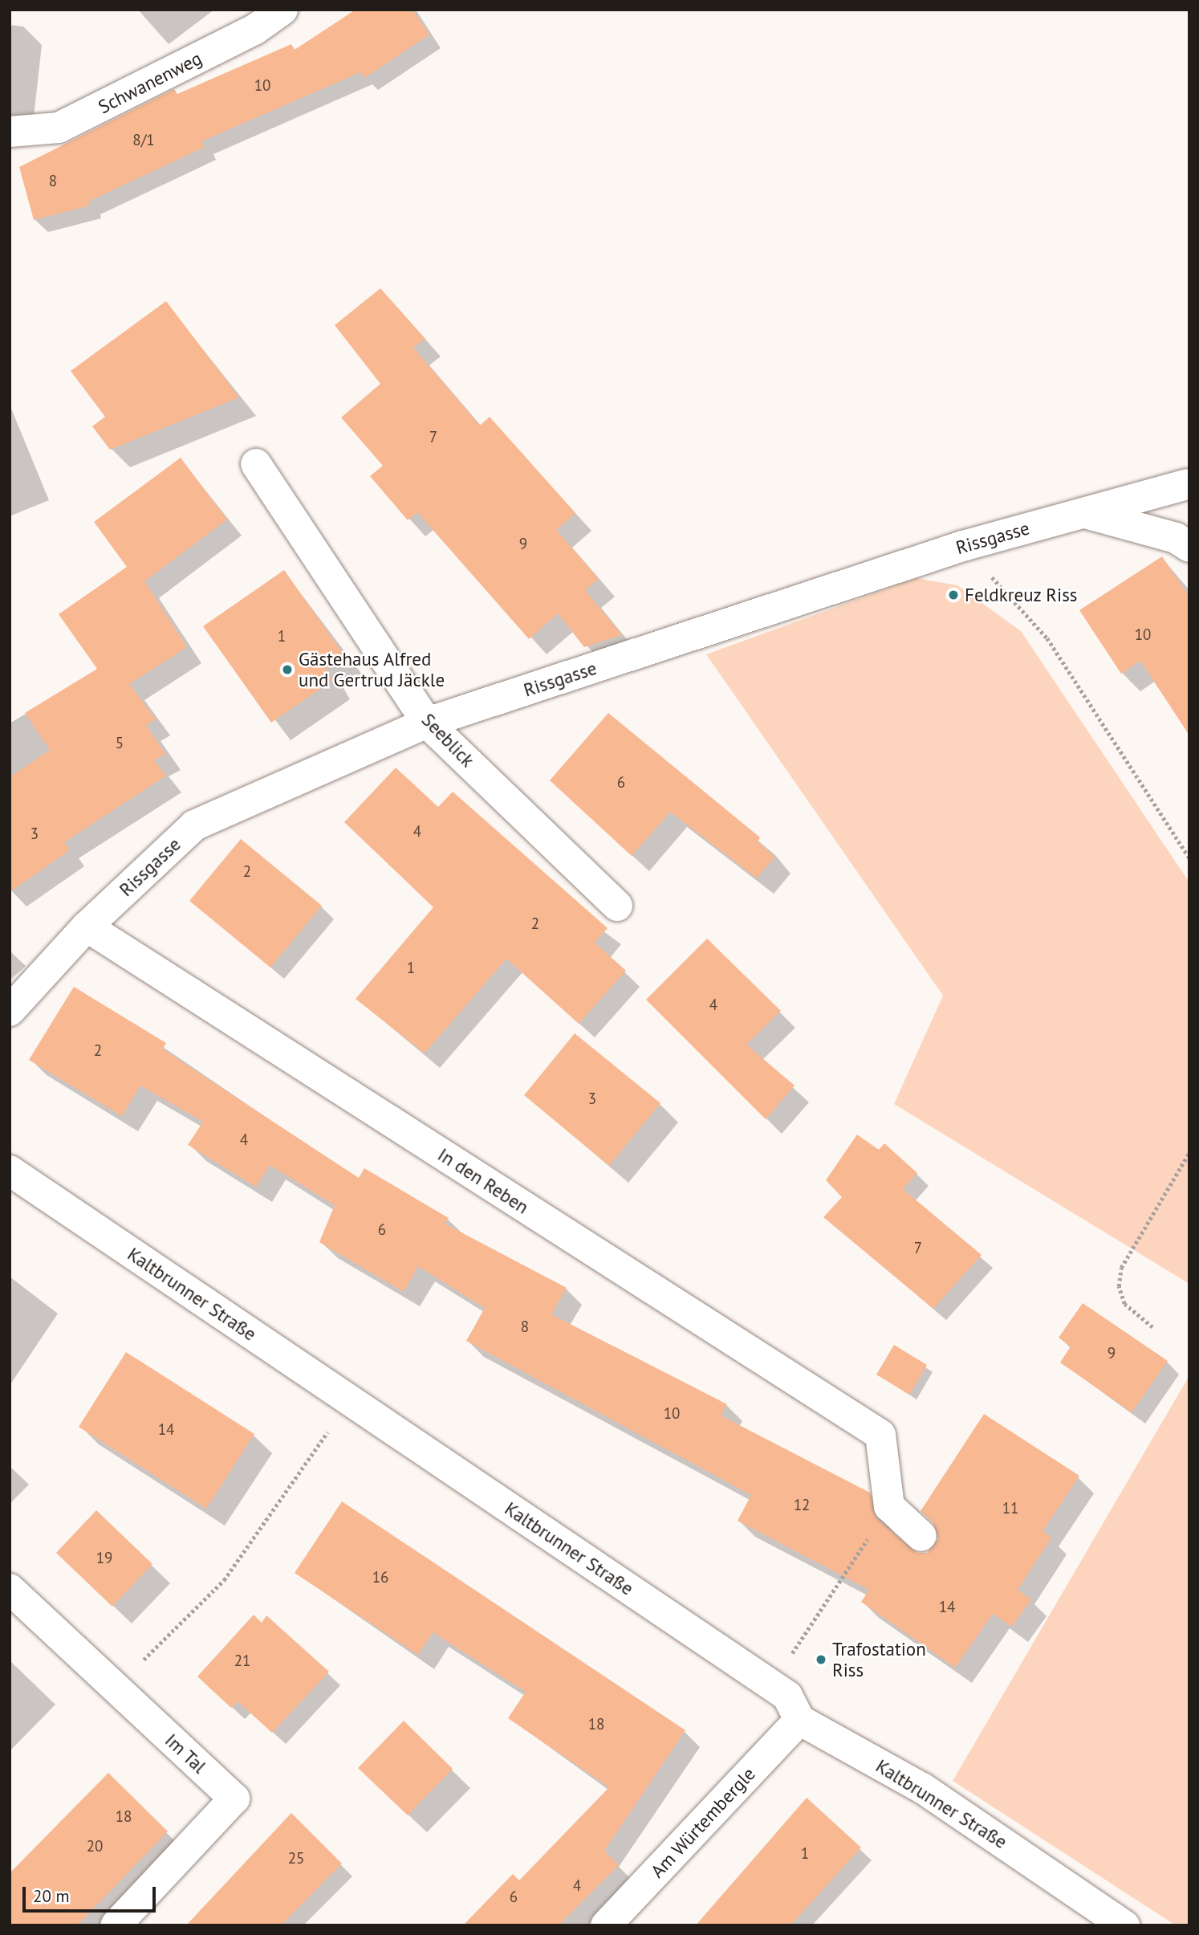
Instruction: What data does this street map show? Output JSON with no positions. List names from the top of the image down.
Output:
{
  "streets": {
    "street": [
      "Schwanenweg",
      "Rissgasse",
      "Seeblick",
      "In den Reben",
      "Kaltbrunner Straße",
      "Im Tal",
      "Am Würtembergle"
    ]
  },
  "crossings": [
    ["Rissgasse", "Seeblick"],
    ["Rissgasse", "In den Reben"],
    ["Kaltbrunner Straße", "Am Würtembergle"]
  ],
  "places": ["Feldkreuz Riss", "Gästehaus Alfred und Gertrud Jäckle", "Trafostation Riss"],
  "house_numbers": [
    "10",
    "8/1",
    "8",
    "7",
    "9",
    "10",
    "1",
    "5",
    "6",
    "4",
    "3",
    "2",
    "2",
    "1",
    "4",
    "2",
    "3",
    "4",
    "6",
    "7",
    "8",
    "9",
    "10",
    "14",
    "12",
    "11",
    "19",
    "16",
    "14",
    "21",
    "18",
    "18",
    "20",
    "1",
    "25",
    "4",
    "6"
  ],
  "scale_bar": "20 m"
}
